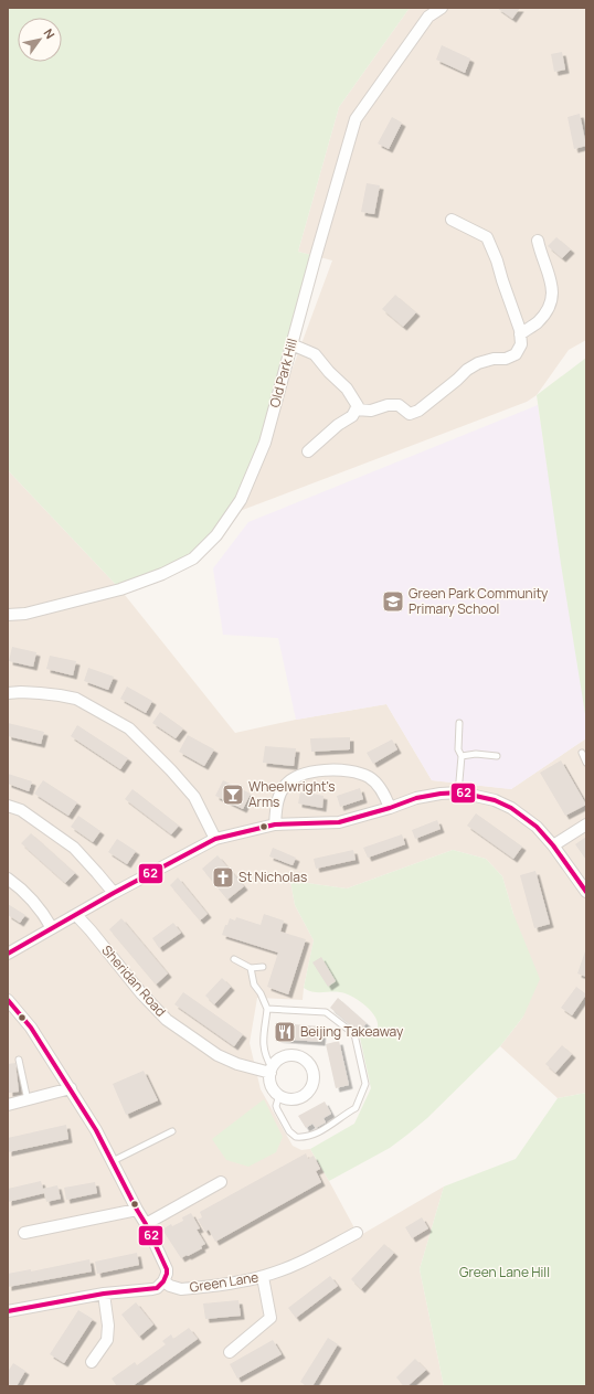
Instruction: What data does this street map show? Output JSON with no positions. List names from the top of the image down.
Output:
{
  "streets": {
    "street": ["Old Park Hill", "Sheridan Road", "Green Lane"]
  },
  "parks": ["Green Lane Hill"],
  "places": {
    "school or university": ["Green Park Community Primary School"],
    "bar": ["Wheelwright's Arms"],
    "church": ["St Nicholas"],
    "restaurant": ["Beijing Takeaway"]
  },
  "lines": ["transit line 62"],
  "north": "top right"
}
